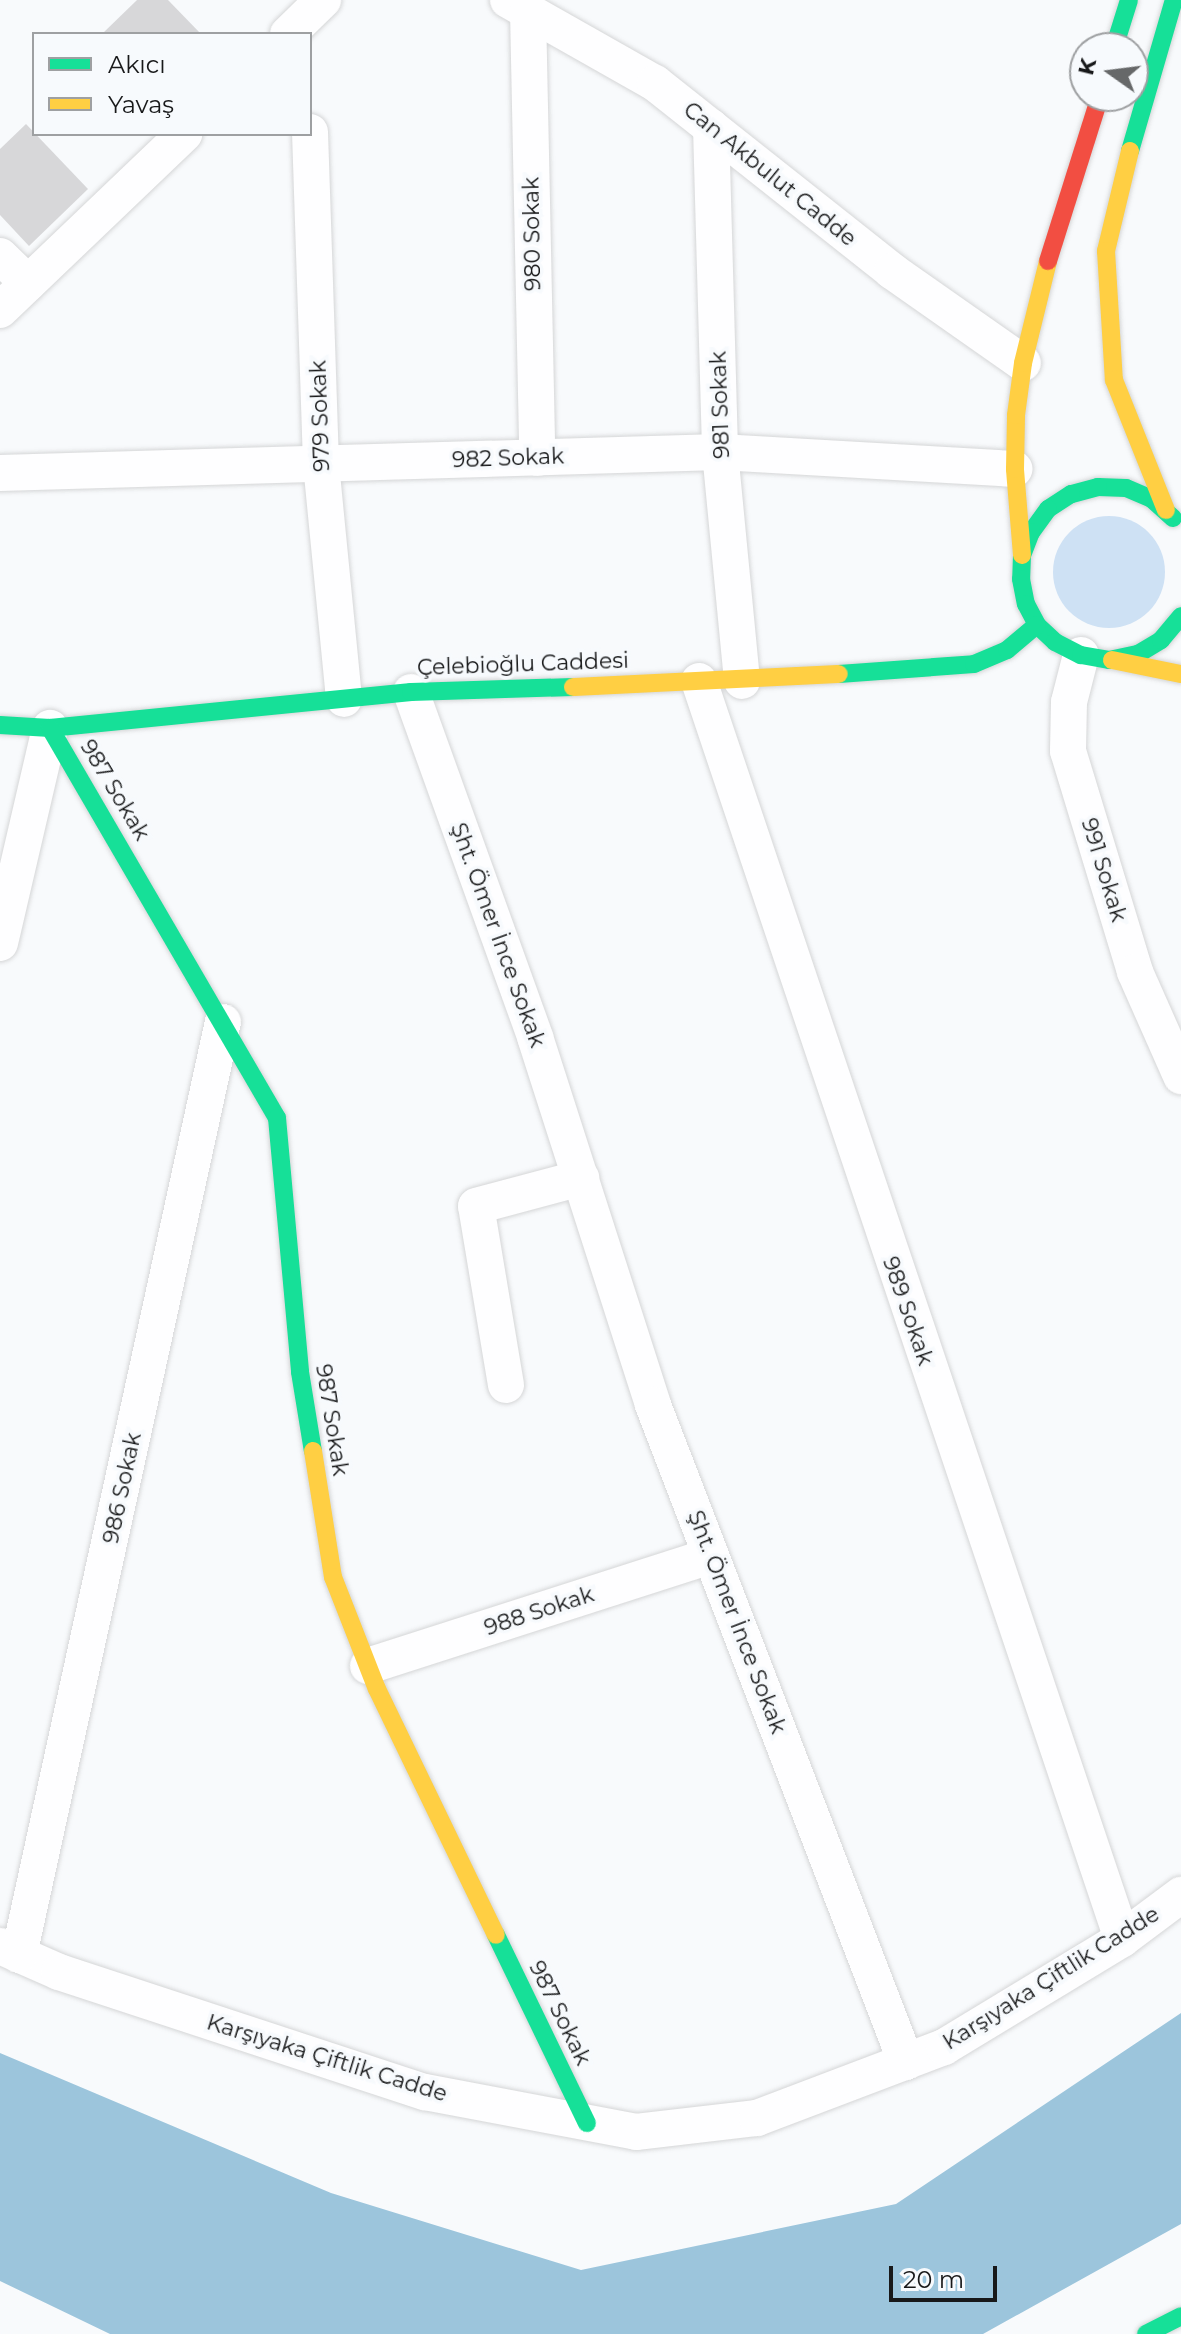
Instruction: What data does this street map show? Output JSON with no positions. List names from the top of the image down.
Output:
{
  "streets": {
    "main road": ["Çelebioğlu Caddesi", "987 Sokak"],
    "street": [
      "Can Akbulut Cadde",
      "980 Sokak",
      "981 Sokak",
      "979 Sokak",
      "982 Sokak",
      "991 Sokak",
      "Şht. Ömer İnce Sokak",
      "989 Sokak",
      "986 Sokak",
      "988 Sokak",
      "Karşıyaka Çiftlik Cadde"
    ]
  },
  "crossings": [
    ["Can Akbulut Cadde", "980 Sokak"],
    ["Can Akbulut Cadde", "981 Sokak"],
    ["980 Sokak", "982 Sokak"],
    ["981 Sokak", "982 Sokak"],
    ["981 Sokak", "Çelebioğlu Caddesi"],
    ["979 Sokak", "982 Sokak"],
    ["979 Sokak", "Çelebioğlu Caddesi"],
    ["Çelebioğlu Caddesi", "987 Sokak"],
    ["Çelebioğlu Caddesi", "Şht. Ömer İnce Sokak"],
    ["Çelebioğlu Caddesi", "989 Sokak"],
    ["987 Sokak", "986 Sokak"],
    ["987 Sokak", "988 Sokak"],
    ["987 Sokak", "Karşıyaka Çiftlik Cadde"],
    ["Şht. Ömer İnce Sokak", "988 Sokak"],
    ["Şht. Ömer İnce Sokak", "Karşıyaka Çiftlik Cadde"],
    ["989 Sokak", "Karşıyaka Çiftlik Cadde"],
    ["986 Sokak", "Karşıyaka Çiftlik Cadde"]
  ],
  "legend": ["Akıcı", "Yavaş"],
  "scale_bar": "20 m",
  "north": "left"
}
